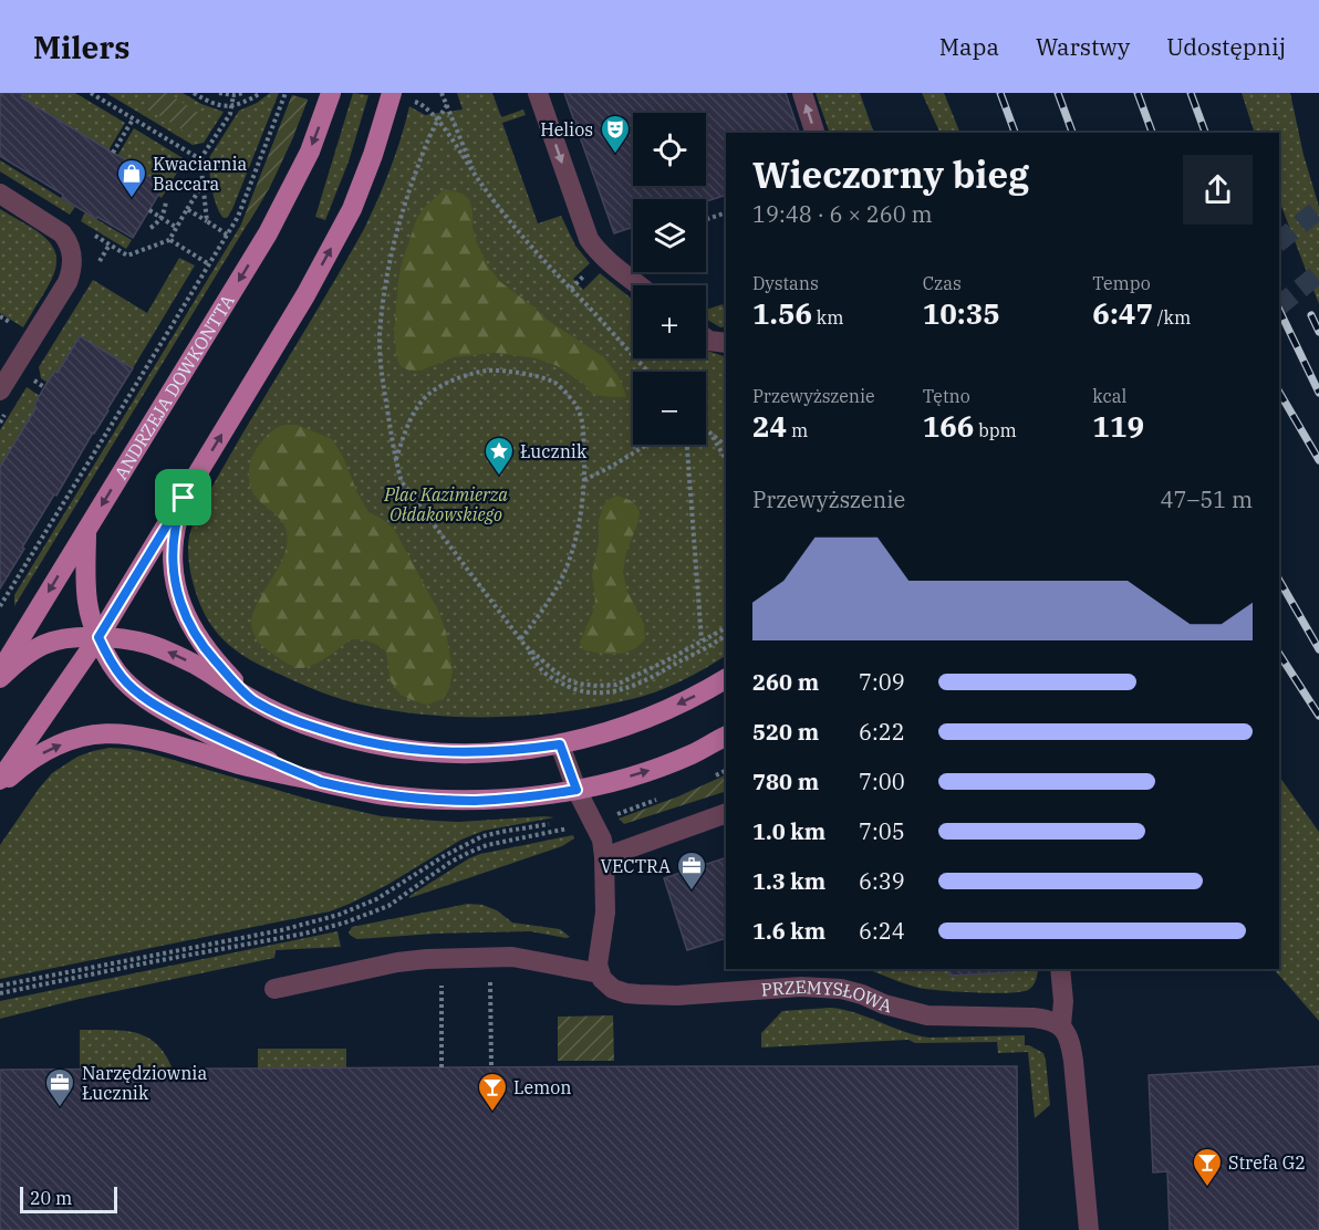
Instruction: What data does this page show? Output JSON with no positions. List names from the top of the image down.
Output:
{
  "streets": {
    "main road": ["ANDRZEJA DOWKONTTA"],
    "street": ["PRZEMYSŁOWA"]
  },
  "parks": ["Plac Kazimierza Ołdakowskiego"],
  "places": {
    "theatre": ["Helios"],
    "shop": ["Kwaciarnia Baccara"],
    "place": ["Łucznik"],
    "office": ["VECTRA", "Narzędziownia Łucznik"],
    "bar": ["Lemon", "Strefa G2"]
  },
  "scale_bar": "20 m",
  "page": {
    "header": "Milers",
    "nav": ["Mapa", "Warstwy", "Udostępnij"],
    "map_buttons": ["+", "−"],
    "heading": ["Wieczorny bieg", "19:48 · 6 × 260 m"],
    "stats": [
      ["Dystans", "1.56 km"],
      ["Czas", "10:35"],
      ["Tempo", "6:47 /km"],
      ["Przewyższenie", "24 m"],
      ["Tętno", "166 bpm"],
      ["kcal", "119"]
    ],
    "chart": ["Przewyższenie", "47–51 m"],
    "list": [
      {
        "name": "260 m",
        "note": "7:09"
      },
      {
        "name": "520 m",
        "note": "6:22"
      },
      {
        "name": "780 m",
        "note": "7:00"
      },
      {
        "name": "1.0 km",
        "note": "7:05"
      },
      {
        "name": "1.3 km",
        "note": "6:39"
      },
      {
        "name": "1.6 km",
        "note": "6:24"
      }
    ],
    "scale": "20 m"
  }
}
